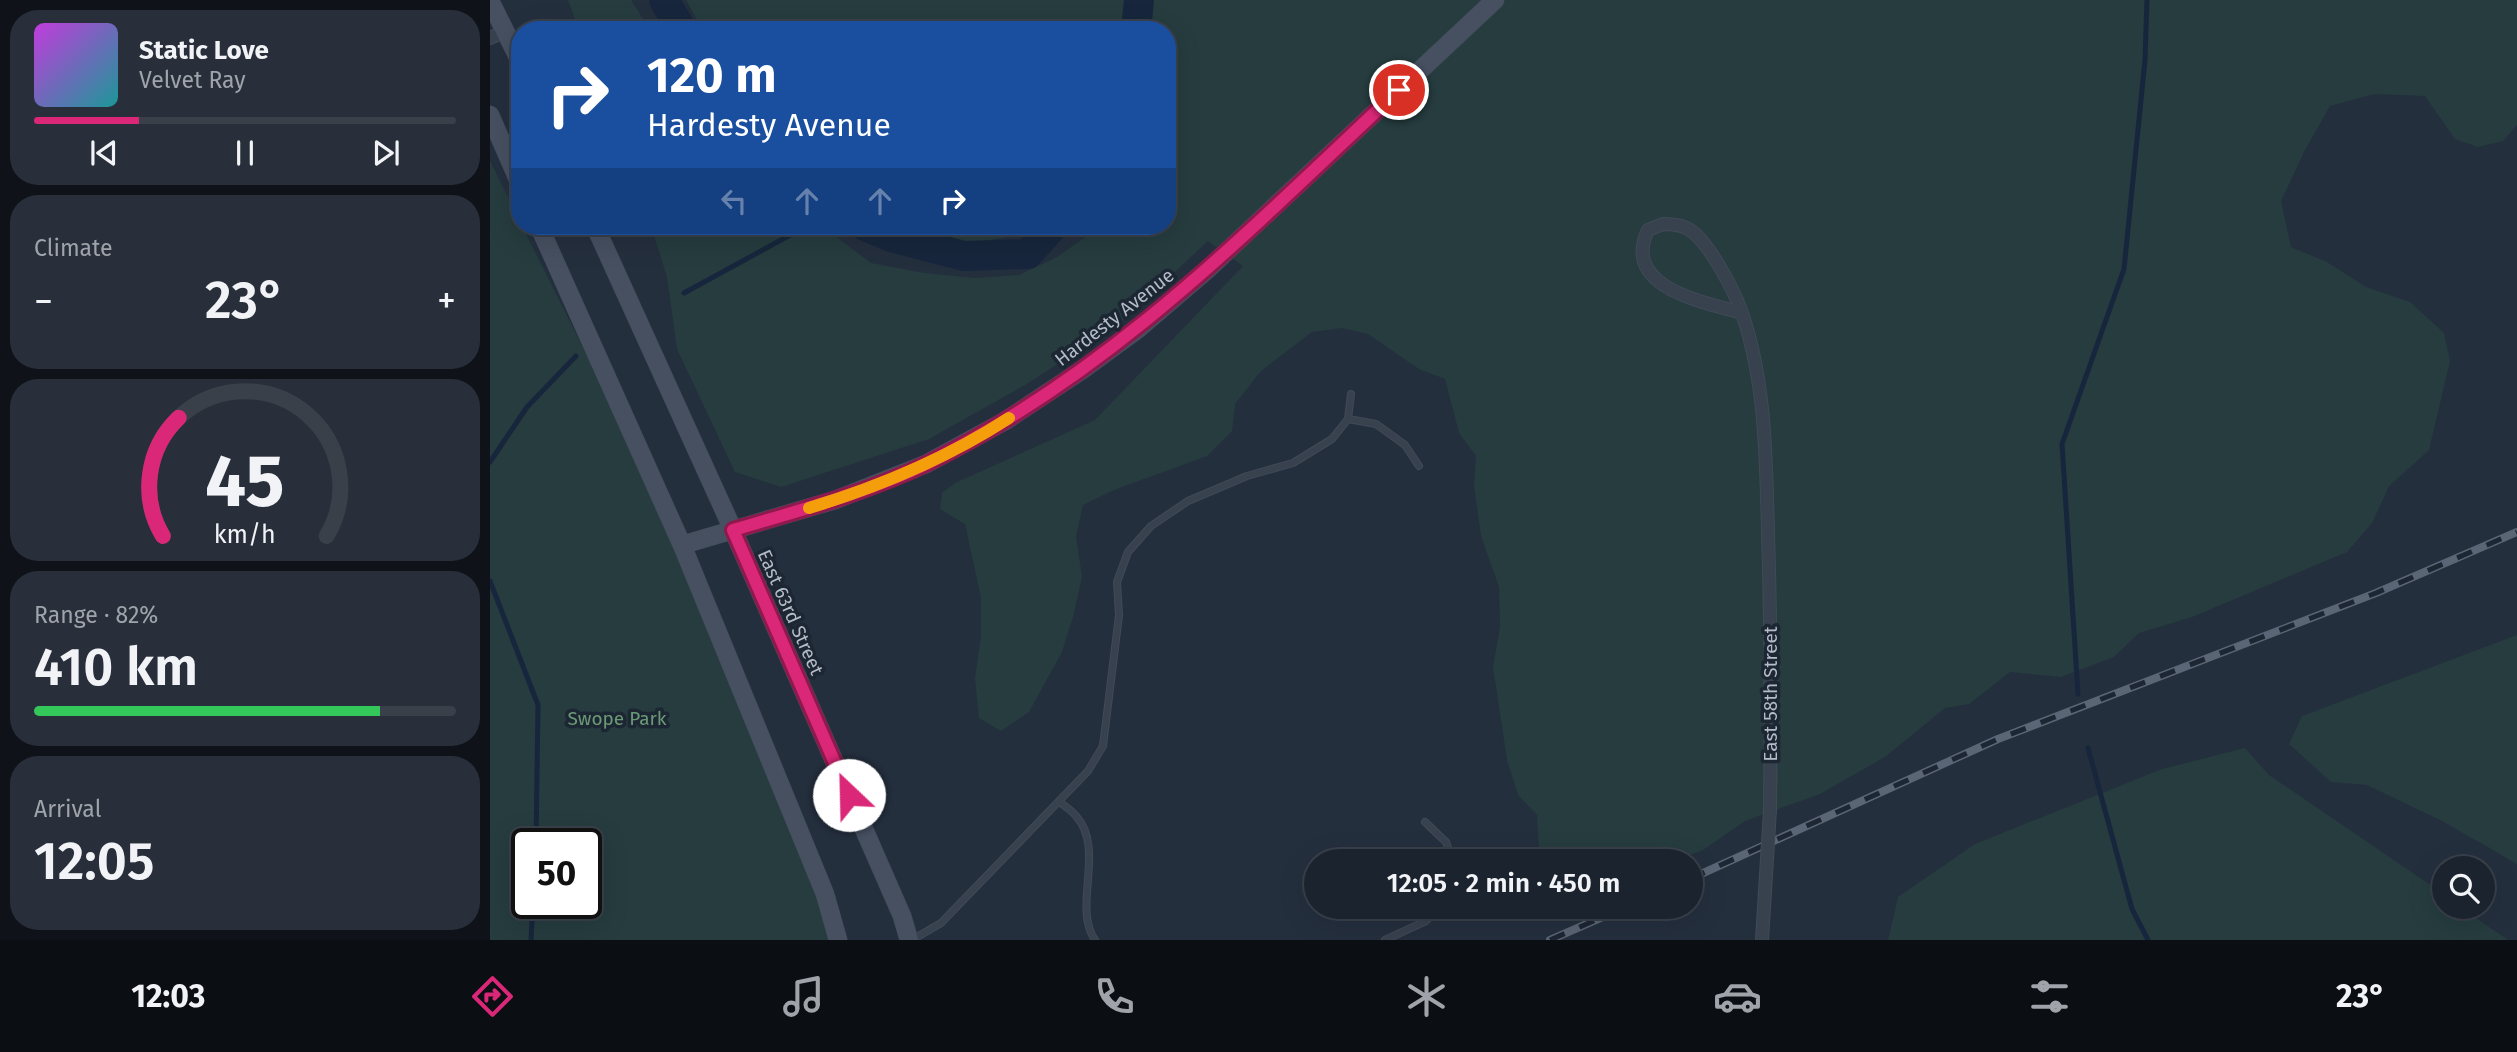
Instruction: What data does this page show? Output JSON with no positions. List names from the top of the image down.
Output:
{
  "streets": {
    "main road": ["Hardesty Avenue", "East 63rd Street"],
    "street": ["East 58th Street"]
  },
  "crossings": [
    ["Hardesty Avenue", "East 63rd Street"]
  ],
  "parks": ["Swope Park"],
  "page": {
    "turn": ["120 m", "Hardesty Avenue"],
    "song": ["Static Love", "Velvet Ray"],
    "tile": [
      "Climate",
      ["Range · 82%", "410 km"],
      ["Arrival", "12:05"]
    ],
    "heat": ["−", "23°", "+"],
    "limit": "50",
    "trip": "12:05 · 2 min · 450 m",
    "tabs": ["12:03", "23°"],
    "gauge": ["45", "km/h"]
  }
}
